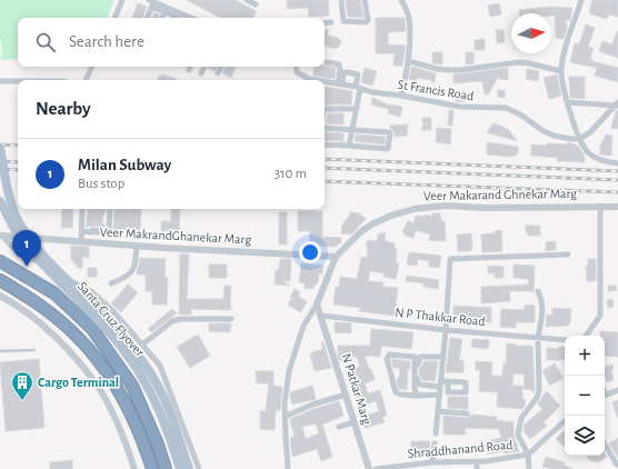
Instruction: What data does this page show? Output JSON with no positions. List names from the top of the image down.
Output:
{
  "streets": {
    "main road": ["Santa Cruz Flyover"],
    "street": [
      "St Francis Road",
      "Veer Makarand Ghnekar Marg",
      "Veer MakrandGhanekar Marg",
      "N P Thakkar Road",
      "N Patkar Marg",
      "Shraddhanand Road"
    ]
  },
  "crossings": [
    ["Veer Makarand Ghnekar Marg", "Veer MakrandGhanekar Marg"],
    ["N P Thakkar Road", "N Patkar Marg"],
    ["N Patkar Marg", "Shraddhanand Road"]
  ],
  "places": {
    "building": ["Cargo Terminal"]
  },
  "north": "right",
  "page": {
    "search": "Search here",
    "heading": "Nearby",
    "list": [
      {
        "mark": "1",
        "name": "Milan Subway",
        "note": "Bus stop",
        "value": "310 m"
      }
    ],
    "pins": "1",
    "map_buttons": ["+", "−"]
  }
}
